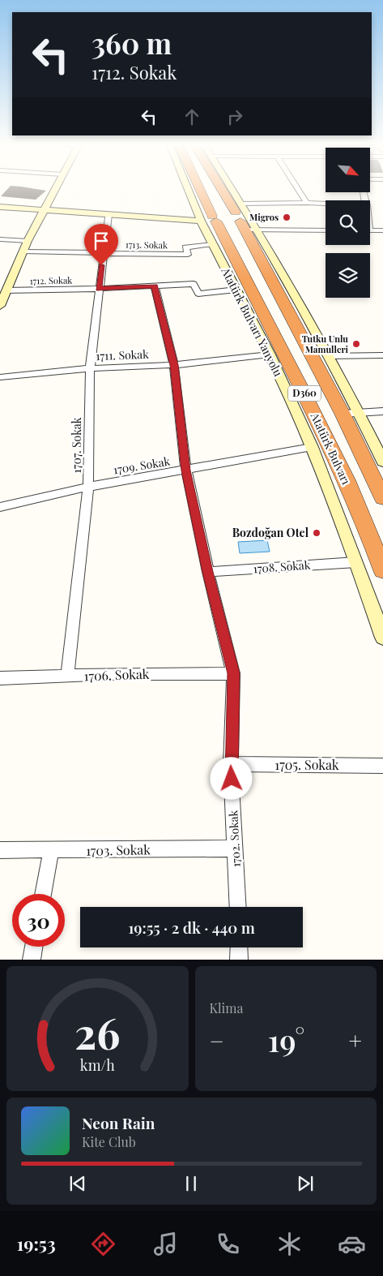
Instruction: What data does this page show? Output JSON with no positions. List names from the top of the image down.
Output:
{
  "streets": {
    "highway": ["D360", "Atatürk Bulvarı"],
    "street": [
      "1713. Sokak",
      "1712. Sokak",
      "Atatürk Bulvarı Yanyolu",
      "1711. Sokak",
      "1707. Sokak",
      "1709. Sokak",
      "1708. Sokak",
      "1706. Sokak",
      "1705. Sokak",
      "1702. Sokak",
      "1703. Sokak"
    ]
  },
  "crossings": [
    ["1713. Sokak", "Atatürk Bulvarı Yanyolu"],
    ["1713. Sokak", "1707. Sokak"],
    ["1712. Sokak", "Atatürk Bulvarı Yanyolu"],
    ["1712. Sokak", "1707. Sokak"],
    ["1712. Sokak", "1702. Sokak"],
    ["Atatürk Bulvarı Yanyolu", "1711. Sokak"],
    ["Atatürk Bulvarı Yanyolu", "Atatürk Bulvarı"],
    ["Atatürk Bulvarı Yanyolu", "1709. Sokak"],
    ["Atatürk Bulvarı Yanyolu", "1708. Sokak"],
    ["1711. Sokak", "1707. Sokak"],
    ["1711. Sokak", "1702. Sokak"],
    ["1707. Sokak", "1709. Sokak"],
    ["1707. Sokak", "1706. Sokak"],
    ["1709. Sokak", "1702. Sokak"],
    ["1708. Sokak", "1702. Sokak"],
    ["1706. Sokak", "1702. Sokak"],
    ["1705. Sokak", "1702. Sokak"],
    ["1702. Sokak", "1703. Sokak"]
  ],
  "places": ["Migros", "Tutku Unlu Mamulleri", "Bozdoğan Otel"],
  "north": "bottom right",
  "page": {
    "turn": ["360 m", "1712. Sokak"],
    "limit": "30",
    "trip": "19:55 · 2 dk · 440 m",
    "tile": "Klima",
    "heat": ["−", "19°", "+"],
    "song": ["Neon Rain", "Kite Club"],
    "tabs": "19:53",
    "gauge": ["26", "km/h"]
  }
}
